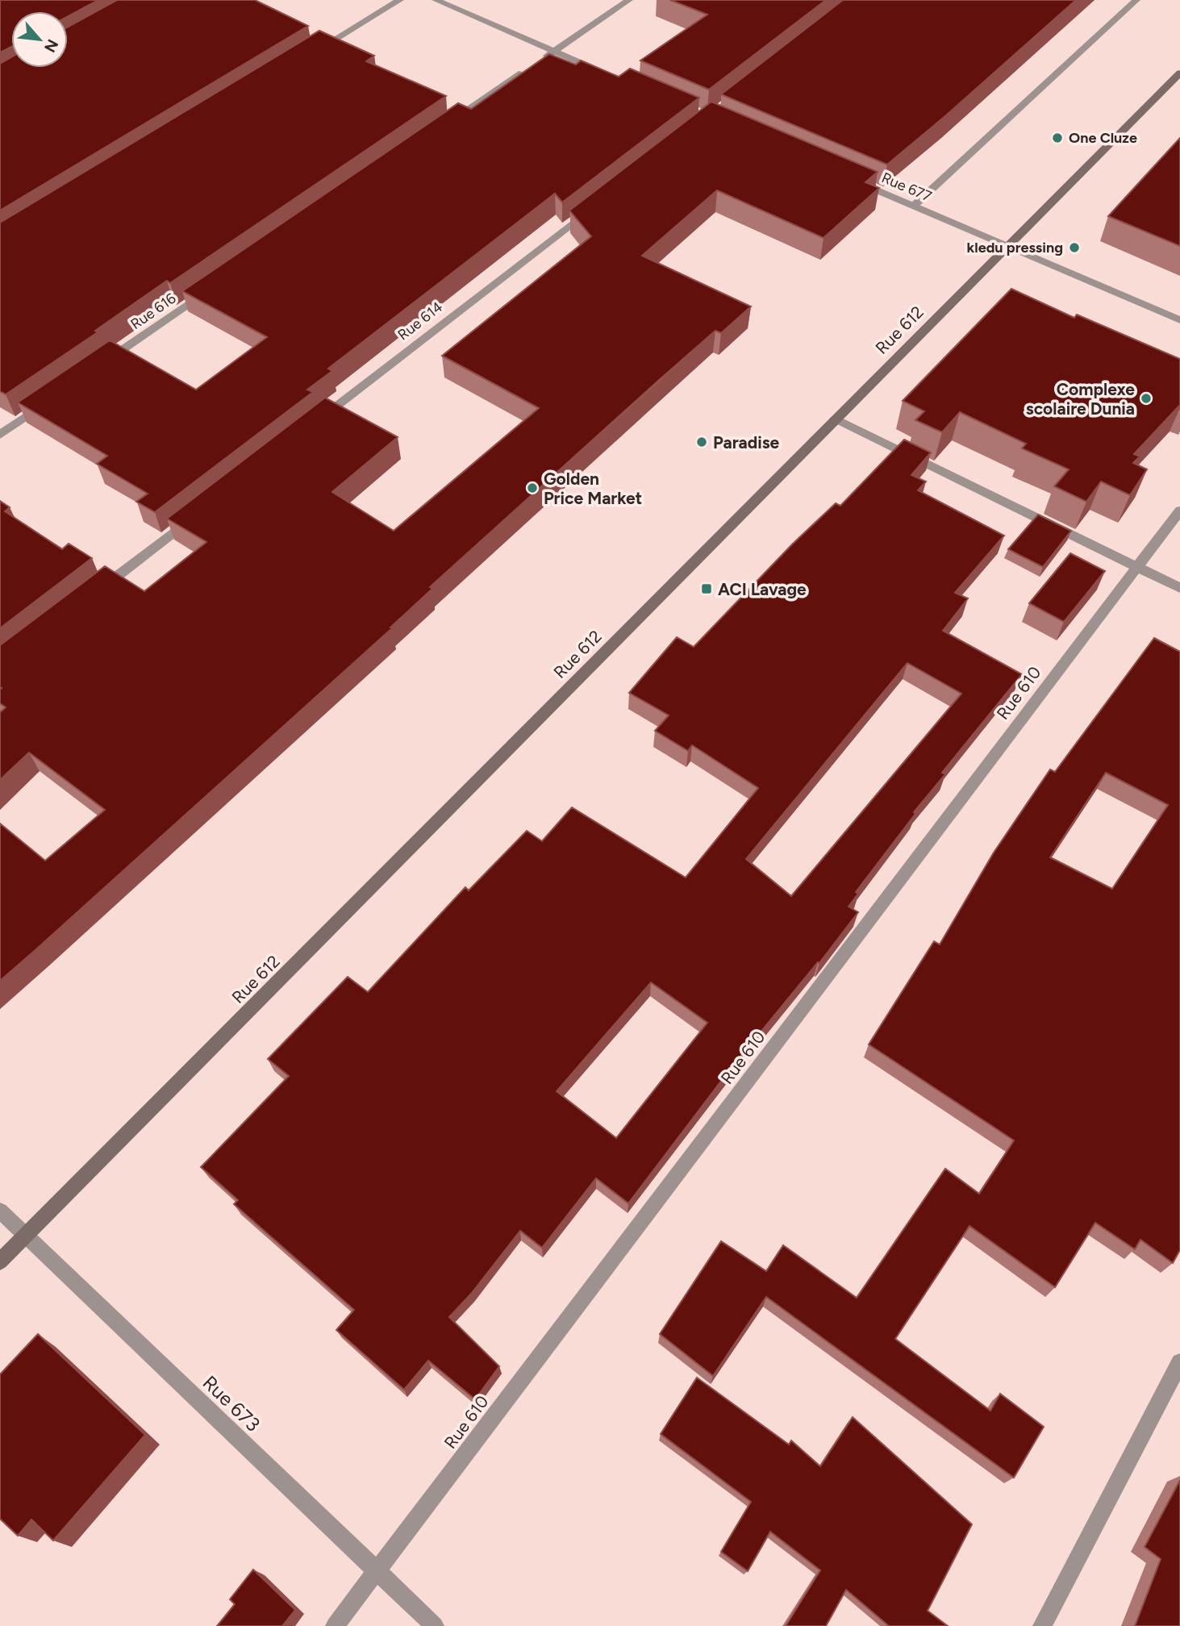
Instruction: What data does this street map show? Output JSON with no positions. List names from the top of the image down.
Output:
{
  "streets": {
    "street": [
      "Rue 677",
      "Rue 616",
      "Rue 614",
      "Rue 612",
      "Rue 610",
      "Rue 673"
    ]
  },
  "crossings": [
    ["Rue 677", "Rue 612"],
    ["Rue 612", "Rue 673"],
    ["Rue 610", "Rue 673"]
  ],
  "places": {
    "other": [
      "One Cluze",
      "kledu pressing",
      "Complexe scolaire Dunia",
      "Paradise",
      "Golden Price Market"
    ],
    "transit": ["ACI Lavage"]
  },
  "north": "bottom right"
}
